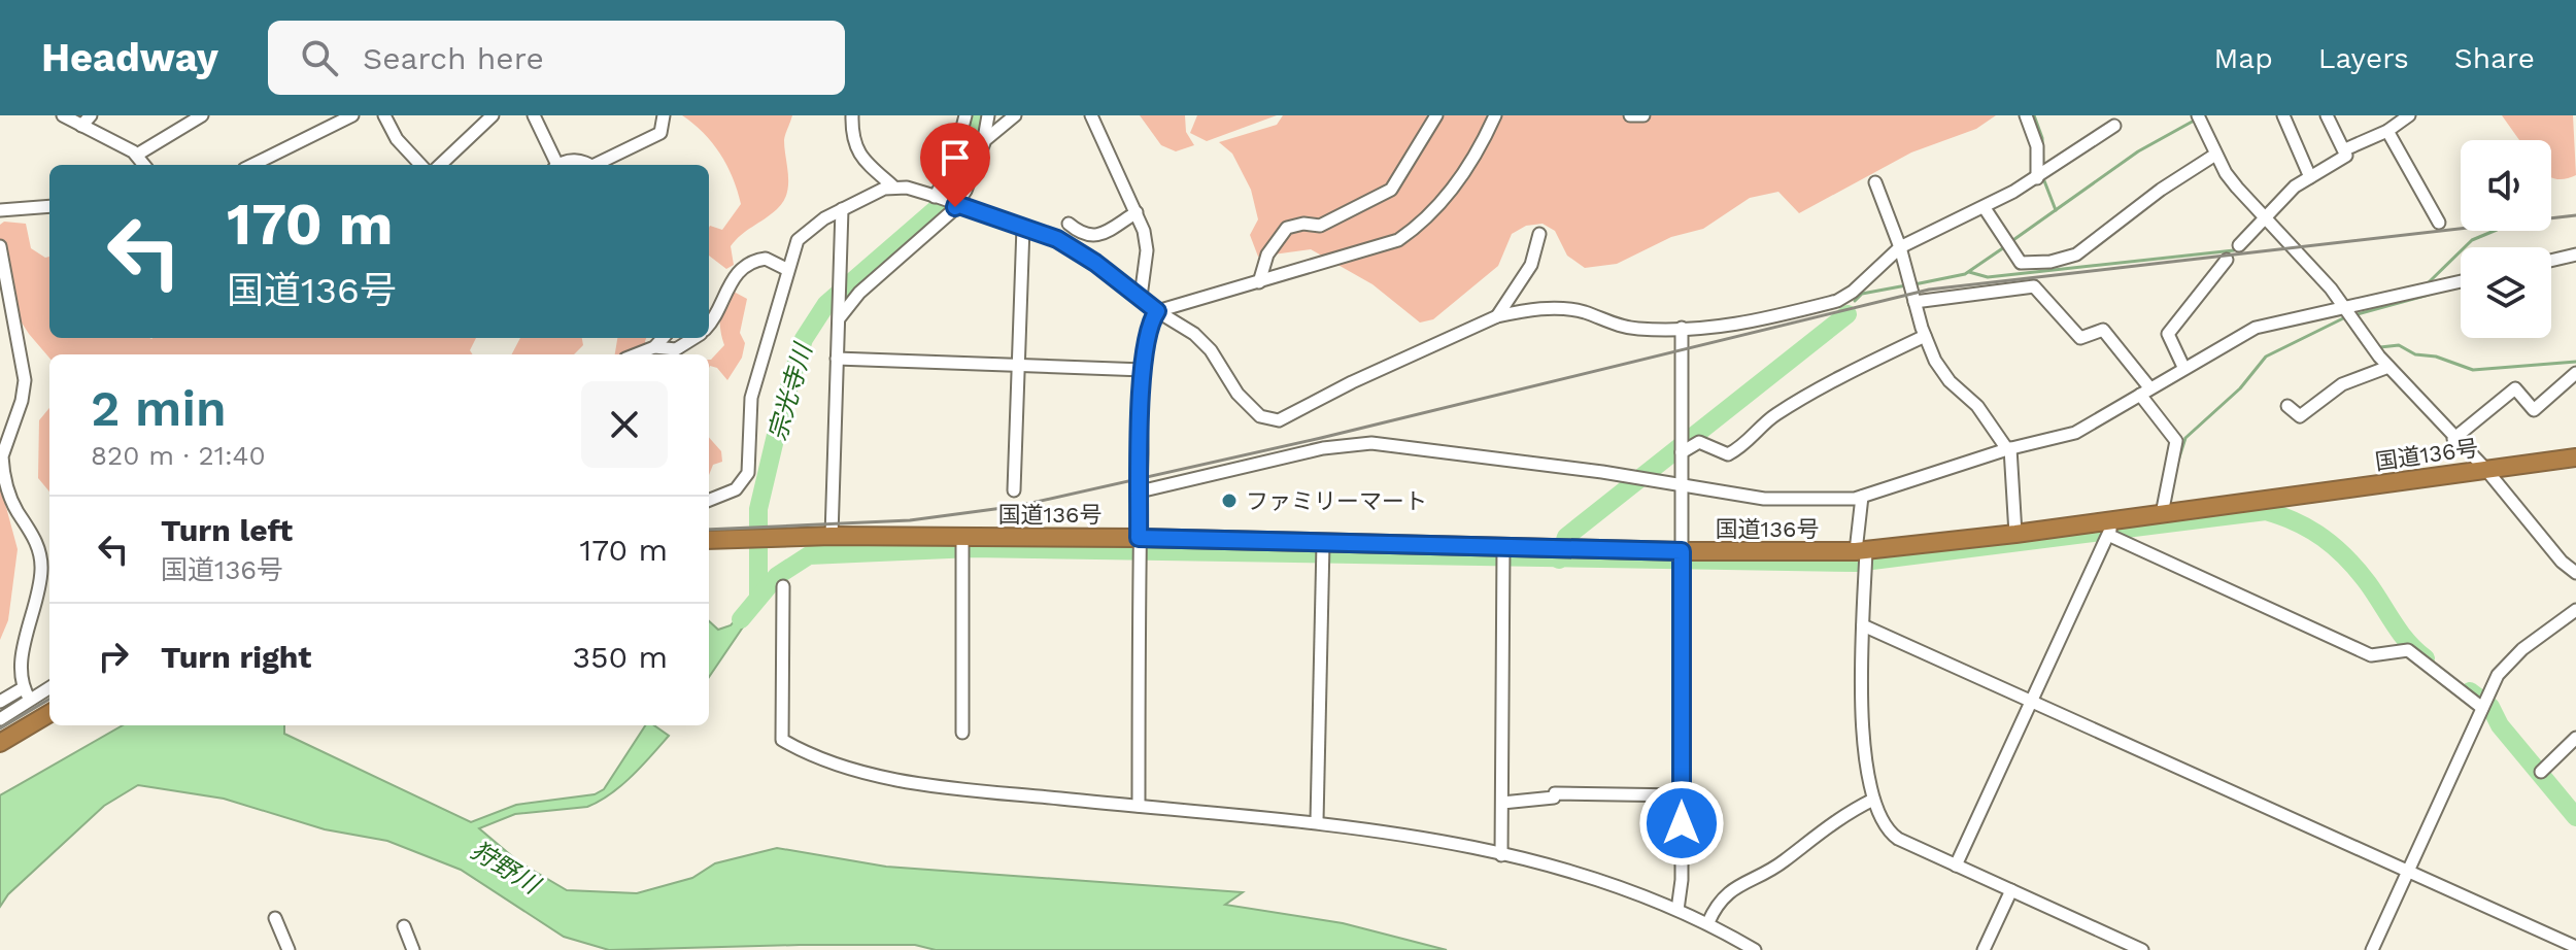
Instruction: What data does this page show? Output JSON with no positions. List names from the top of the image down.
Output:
{
  "streets": {
    "highway": ["国道136号"]
  },
  "water": ["宗光寺川", "狩野川"],
  "places": ["ファミリーマート"],
  "page": {
    "header": "Headway",
    "search": "Search here",
    "nav": ["Map", "Layers", "Share"],
    "turn": ["170 m", "国道136号"],
    "heading": ["2 min", "820 m · 21:40"],
    "list": [
      {
        "name": "Turn left",
        "note": "国道136号",
        "value": "170 m"
      },
      {
        "name": "Turn right",
        "value": "350 m"
      }
    ]
  }
}
